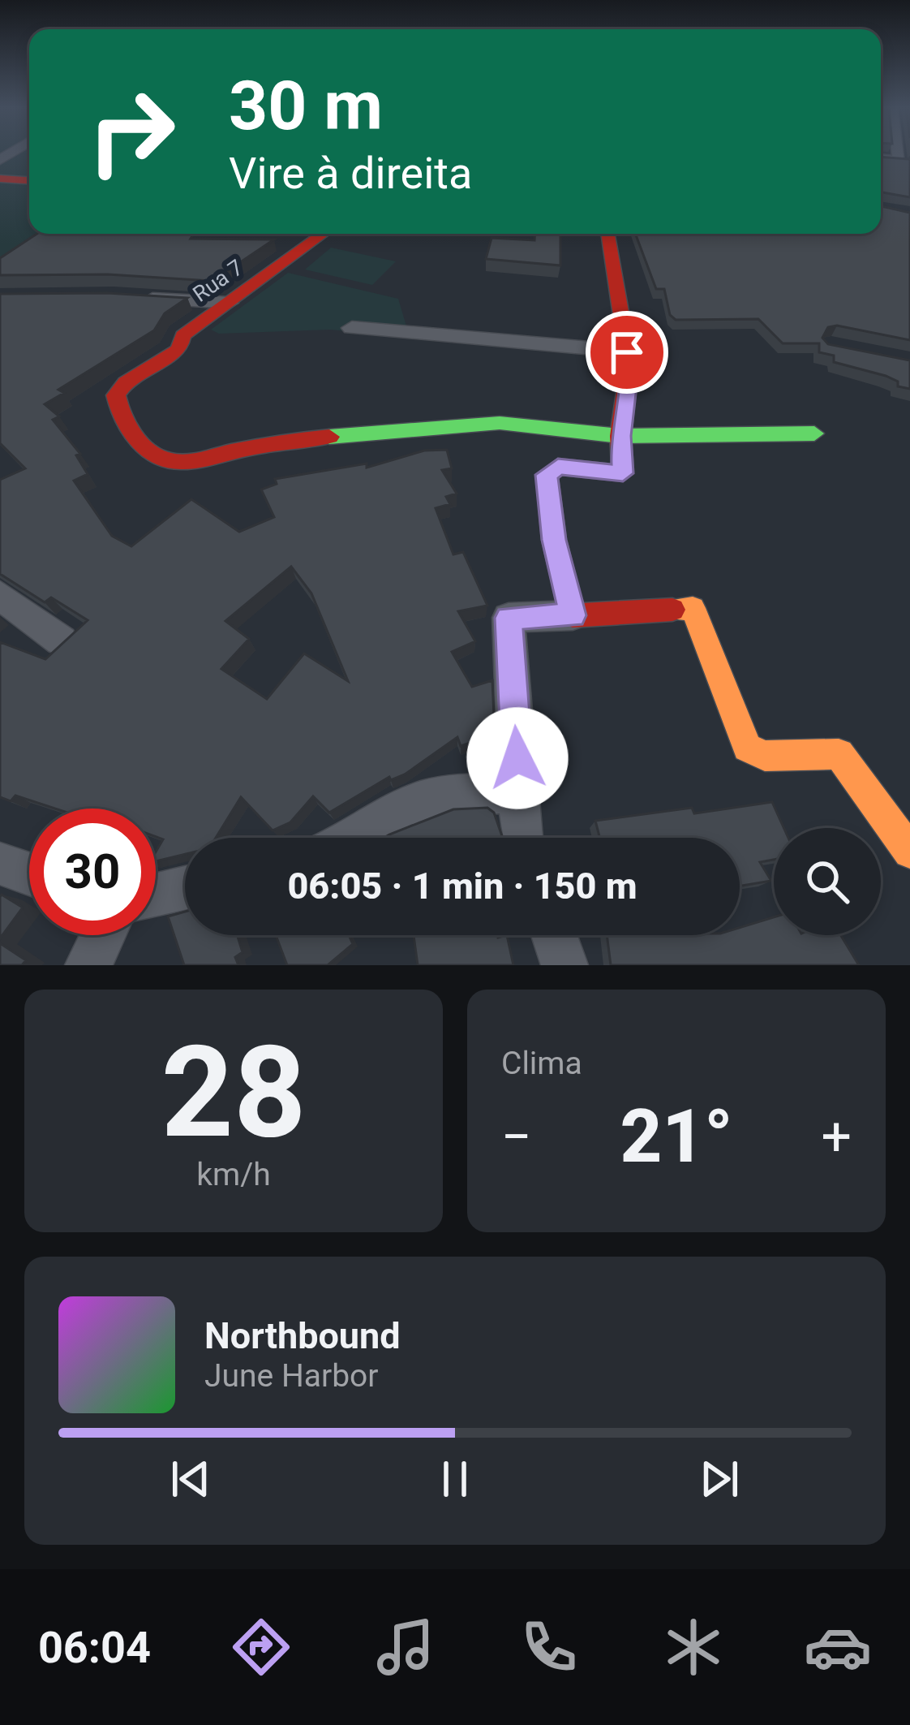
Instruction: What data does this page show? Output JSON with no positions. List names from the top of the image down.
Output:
{
  "streets": {
    "street": ["Rua 7"]
  },
  "page": {
    "turn": ["30 m", "Vire à direita"],
    "limit": "30",
    "trip": "06:05 · 1 min · 150 m",
    "tile": [
      ["28", "km/h"],
      "Clima"
    ],
    "heat": ["−", "21°", "+"],
    "song": ["Northbound", "June Harbor"],
    "tabs": "06:04"
  }
}
